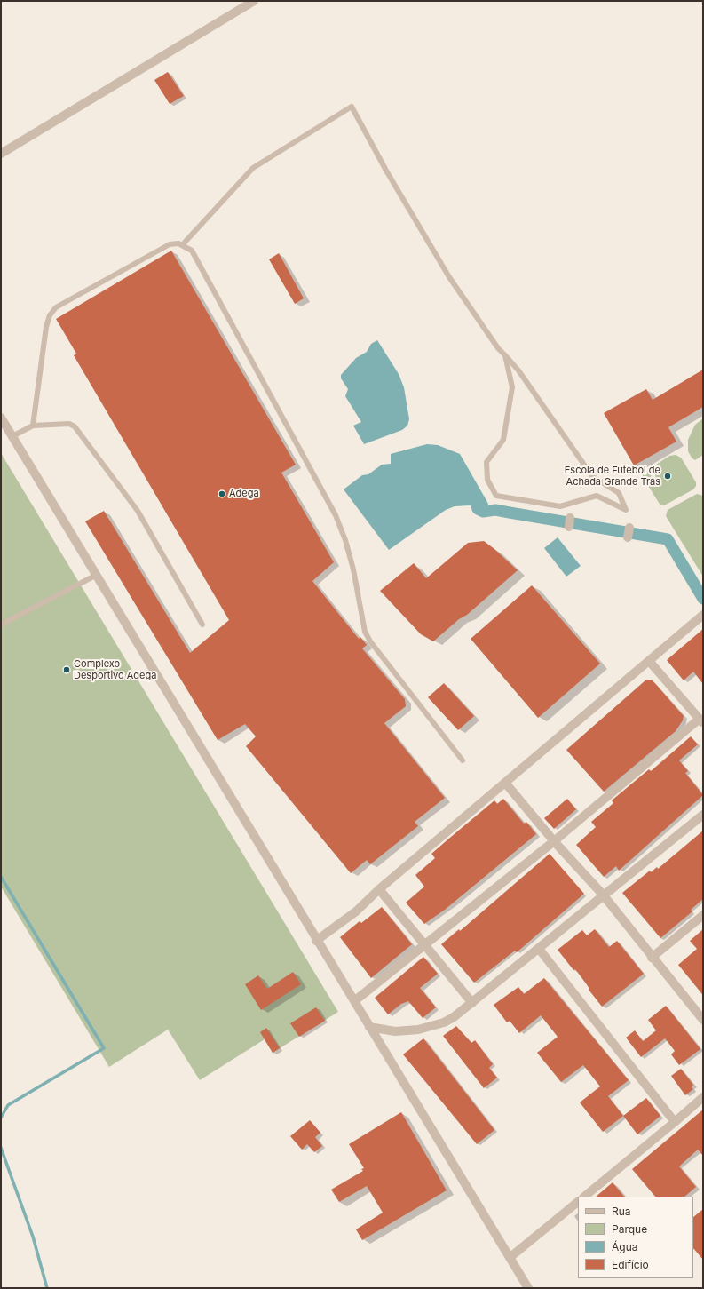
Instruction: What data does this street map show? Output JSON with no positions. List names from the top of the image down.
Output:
{
  "places": ["Escola de Futebol de Achada Grande Trás", "Adega", "Complexo Desportivo Adega"],
  "legend": [
    "Rua",
    "Parque",
    "Água",
    "Edifício"
  ]
}
